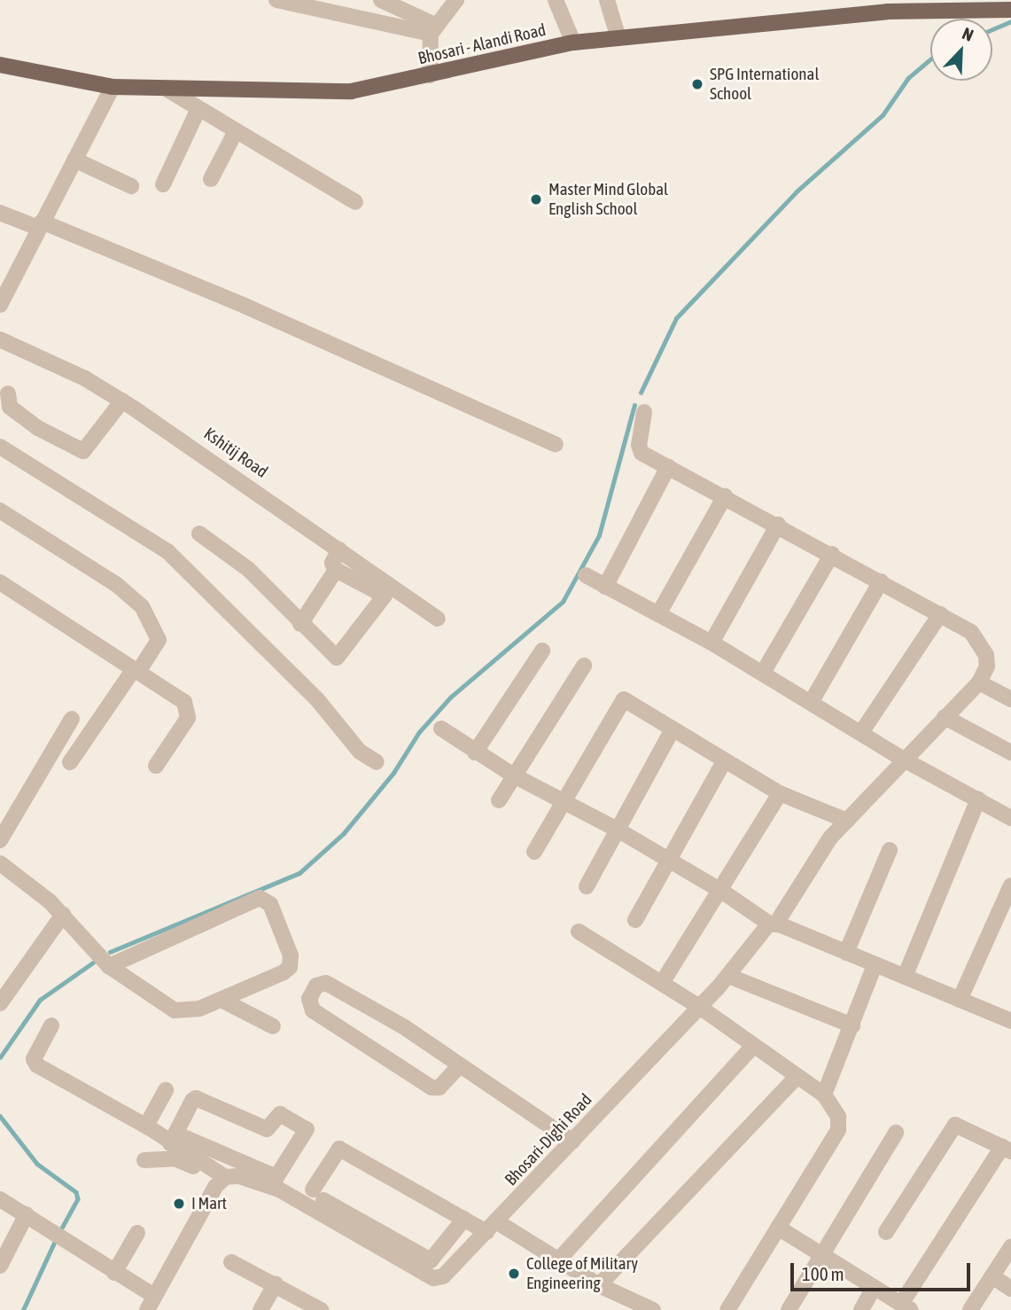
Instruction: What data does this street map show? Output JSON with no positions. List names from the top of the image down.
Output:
{
  "streets": {
    "main road": ["Bhosari - Alandi Road"],
    "street": ["Kshitij Road", "Bhosari-Dighi Road"]
  },
  "places": [
    "SPG International School",
    "Master Mind Global English School",
    "I Mart",
    "College of Military Engineering"
  ],
  "scale_bar": "100 m",
  "north": "top right"
}
